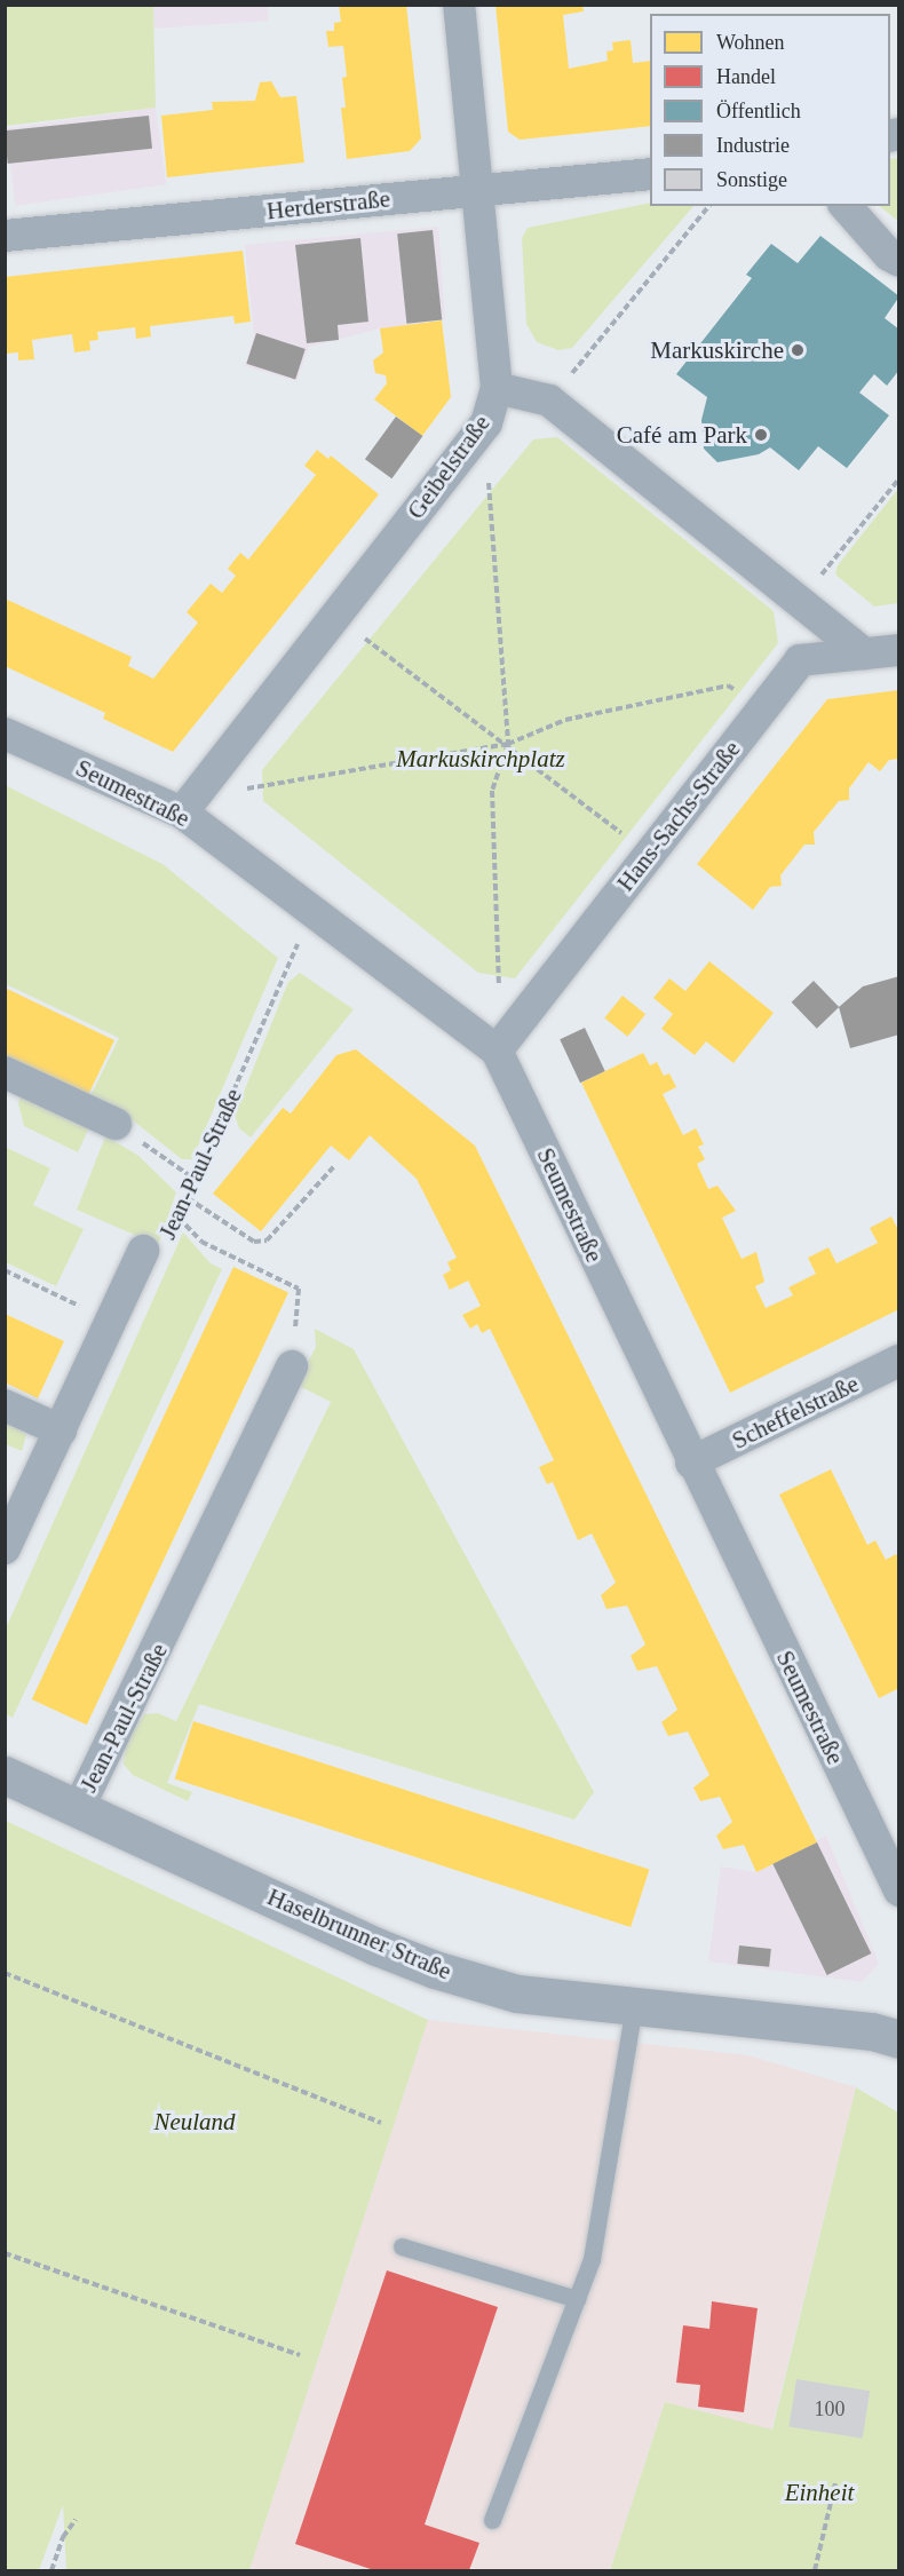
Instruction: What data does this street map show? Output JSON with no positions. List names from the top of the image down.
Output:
{
  "streets": {
    "street": [
      "Herderstraße",
      "Geibelstraße",
      "Seumestraße",
      "Hans-Sachs-Straße",
      "Jean-Paul-Straße",
      "Scheffelstraße",
      "Haselbrunner Straße"
    ]
  },
  "crossings": [
    ["Herderstraße", "Geibelstraße"],
    ["Geibelstraße", "Seumestraße"],
    ["Seumestraße", "Hans-Sachs-Straße"],
    ["Seumestraße", "Jean-Paul-Straße"],
    ["Seumestraße", "Scheffelstraße"],
    ["Jean-Paul-Straße", "Haselbrunner Straße"]
  ],
  "parks": ["Markuskirchplatz", "Neuland", "Einheit"],
  "places": ["Markuskirche", "Café am Park"],
  "house_numbers": ["100"],
  "legend": [
    "Wohnen",
    "Handel",
    "Öffentlich",
    "Industrie",
    "Sonstige"
  ]
}
